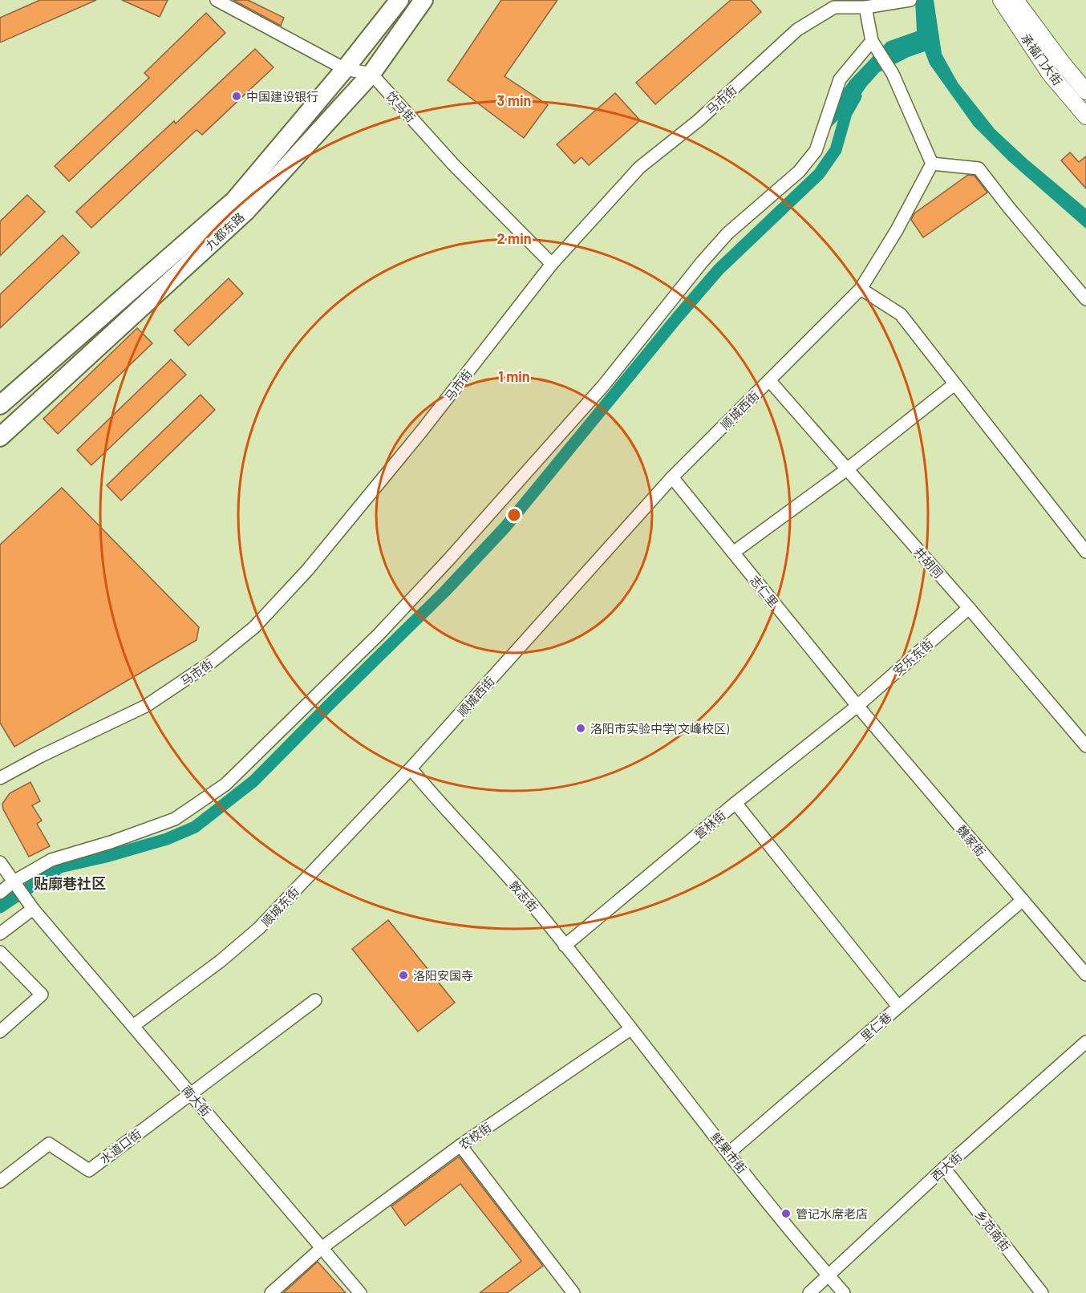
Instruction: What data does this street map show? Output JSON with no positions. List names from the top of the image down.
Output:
{
  "streets": {
    "highway": ["九都东路"],
    "main road": ["承福门大街"],
    "street": [
      "马市街",
      "饮马街",
      "顺城西街",
      "井胡同",
      "志仁里",
      "安乐东街",
      "营林街",
      "魏家街",
      "敦志街",
      "顺城东街",
      "里仁巷",
      "南大街",
      "农校街",
      "水道口街",
      "鲜果市街",
      "西大街",
      "乡范南街"
    ]
  },
  "crossings": [
    ["马市街", "饮马街"],
    ["饮马街", "九都东路"],
    ["顺城西街", "井胡同"],
    ["顺城西街", "志仁里"],
    ["顺城西街", "敦志街"],
    ["顺城西街", "顺城东街"],
    ["井胡同", "安乐东街"],
    ["志仁里", "安乐东街"],
    ["志仁里", "营林街"],
    ["志仁里", "魏家街"],
    ["安乐东街", "营林街"],
    ["安乐东街", "魏家街"],
    ["营林街", "魏家街"],
    ["营林街", "敦志街"],
    ["魏家街", "里仁巷"],
    ["敦志街", "顺城东街"],
    ["敦志街", "农校街"],
    ["敦志街", "鲜果市街"],
    ["顺城东街", "南大街"],
    ["里仁巷", "鲜果市街"],
    ["南大街", "农校街"],
    ["南大街", "水道口街"],
    ["农校街", "鲜果市街"],
    ["鲜果市街", "西大街"],
    ["西大街", "乡范南街"]
  ],
  "districts": ["贴廓巷社区"],
  "places": [
    "中国建设银行",
    "洛阳市实验中学(文峰校区)",
    "洛阳安国寺",
    "管记水席老店"
  ],
  "rings": ["3 min", "2 min", "1 min"]
}
